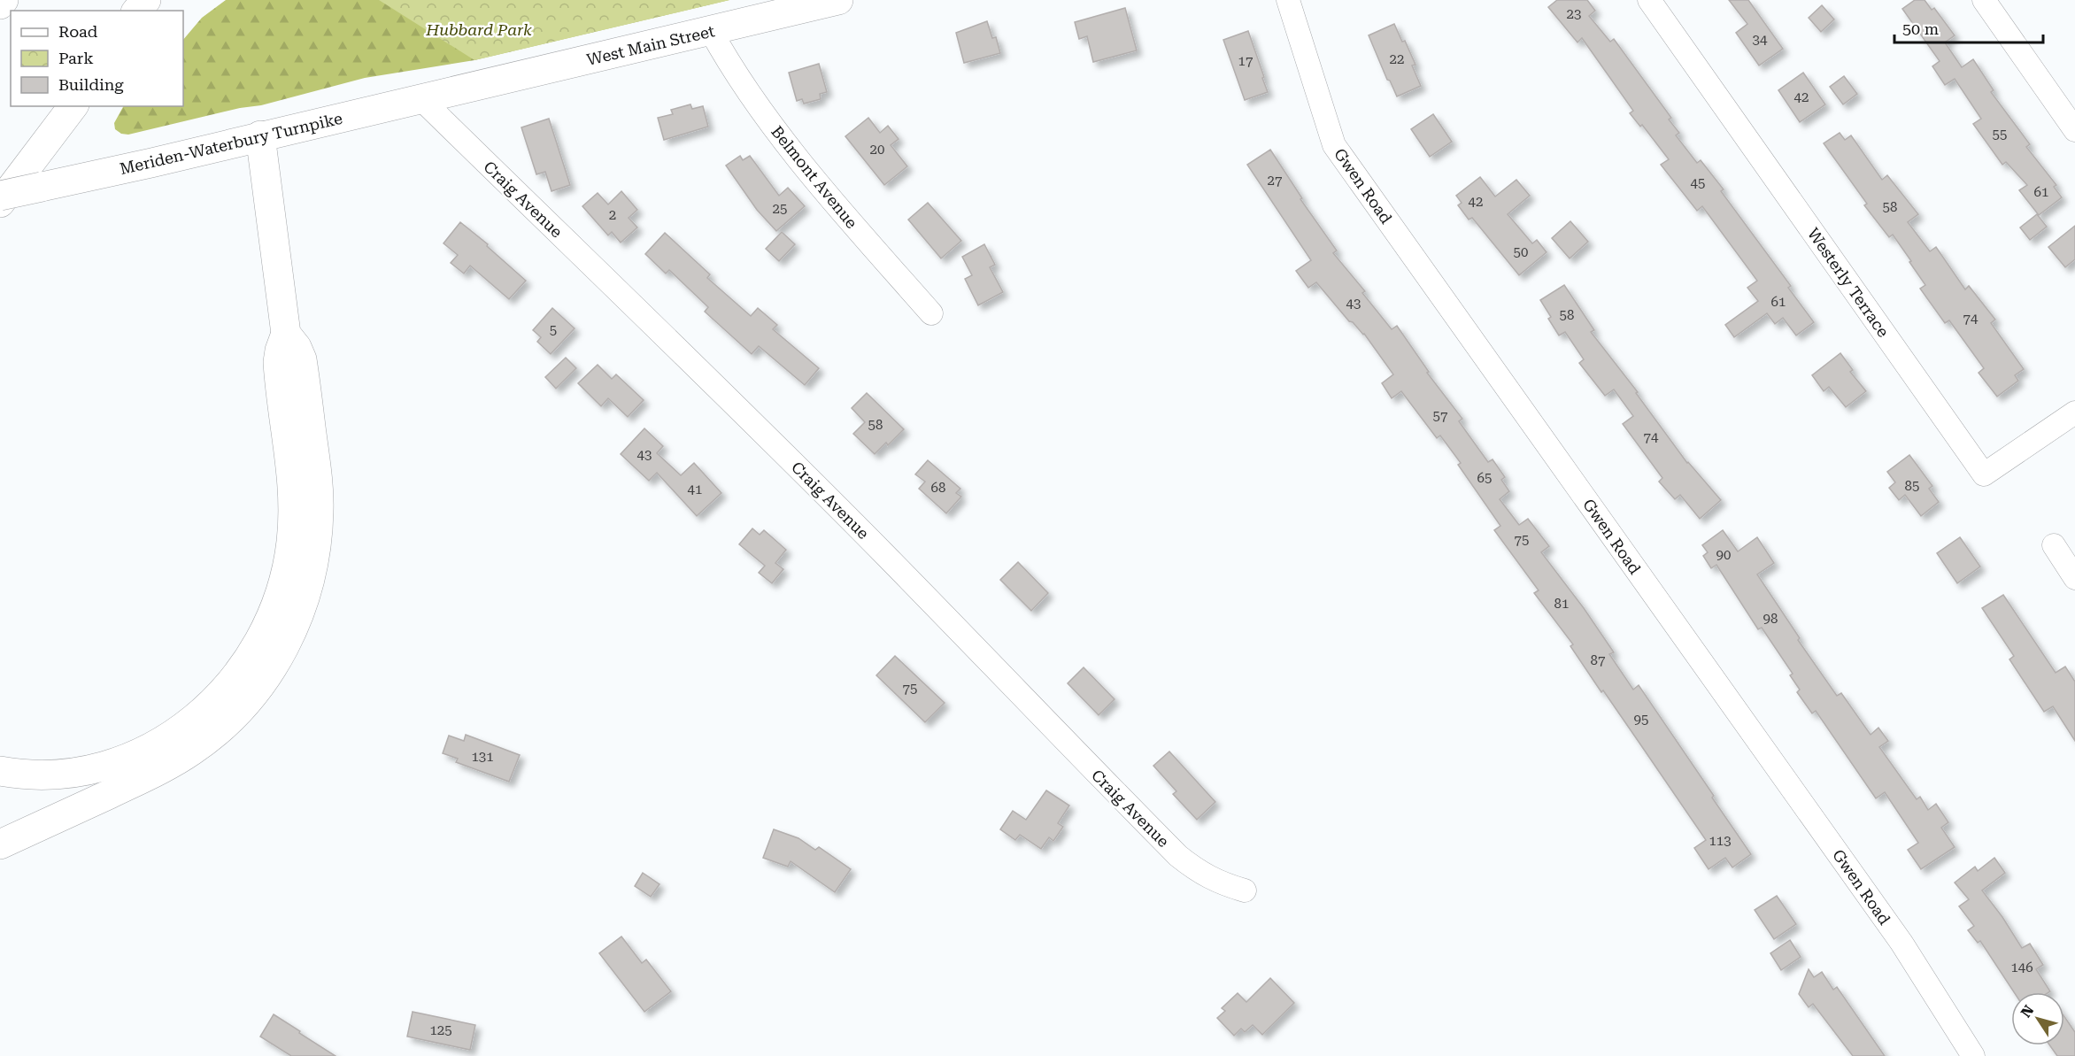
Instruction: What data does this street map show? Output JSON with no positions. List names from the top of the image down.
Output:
{
  "streets": {
    "main road": ["West Main Street", "Meriden-Waterbury Turnpike"],
    "street": [
      "Belmont Avenue",
      "Gwen Road",
      "Craig Avenue",
      "Westerly Terrace"
    ]
  },
  "crossings": [
    ["West Main Street", "Meriden-Waterbury Turnpike"],
    ["West Main Street", "Belmont Avenue"],
    ["Meriden-Waterbury Turnpike", "Craig Avenue"]
  ],
  "parks": ["Hubbard Park"],
  "house_numbers": [
    "23",
    "34",
    "22",
    "17",
    "42",
    "55",
    "20",
    "27",
    "45",
    "61",
    "42",
    "58",
    "25",
    "2",
    "50",
    "61",
    "43",
    "58",
    "74",
    "5",
    "57",
    "58",
    "74",
    "43",
    "65",
    "85",
    "68",
    "41",
    "75",
    "90",
    "81",
    "98",
    "87",
    "75",
    "95",
    "131",
    "113",
    "146",
    "125"
  ],
  "legend": ["Road", "Park", "Building"],
  "scale_bar": "50 m",
  "north": "top left"
}
